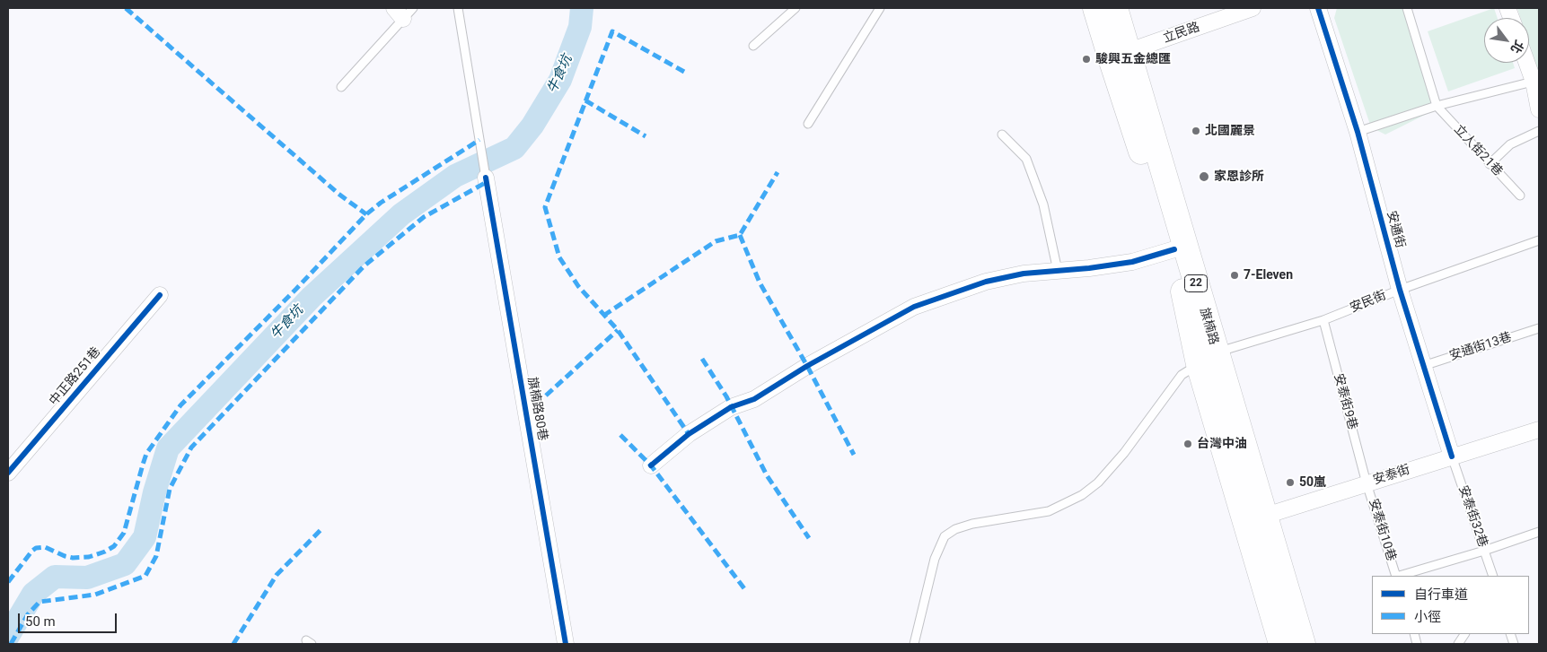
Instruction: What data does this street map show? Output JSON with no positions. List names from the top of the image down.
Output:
{
  "streets": {
    "main road": ["22", "旗楠路"],
    "street": [
      "立民路",
      "安通街",
      "中正路251巷",
      "旗楠路80巷",
      "安泰街"
    ],
    "lane": [
      "立人街21巷",
      "安民街",
      "安通街13巷",
      "安泰街9巷",
      "安泰街32巷",
      "安泰街10巷"
    ]
  },
  "crossings": [
    ["立民路", "旗楠路"],
    ["安通街", "安民街"],
    ["安通街", "安通街13巷"],
    ["安通街", "安泰街"],
    ["安通街", "安泰街32巷"],
    ["安民街", "旗楠路"],
    ["安民街", "安泰街9巷"],
    ["旗楠路", "安泰街"],
    ["安泰街9巷", "安泰街"],
    ["安泰街9巷", "安泰街10巷"],
    ["安泰街", "安泰街32巷"],
    ["安泰街", "安泰街10巷"]
  ],
  "water": ["牛食坑"],
  "places": [
    "駿興五金總匯",
    "北國麗景",
    "家恩診所",
    "7-Eleven",
    "台灣中油",
    "50嵐"
  ],
  "legend": ["自行車道", "小徑"],
  "scale_bar": "50 m",
  "north": "bottom right"
}
